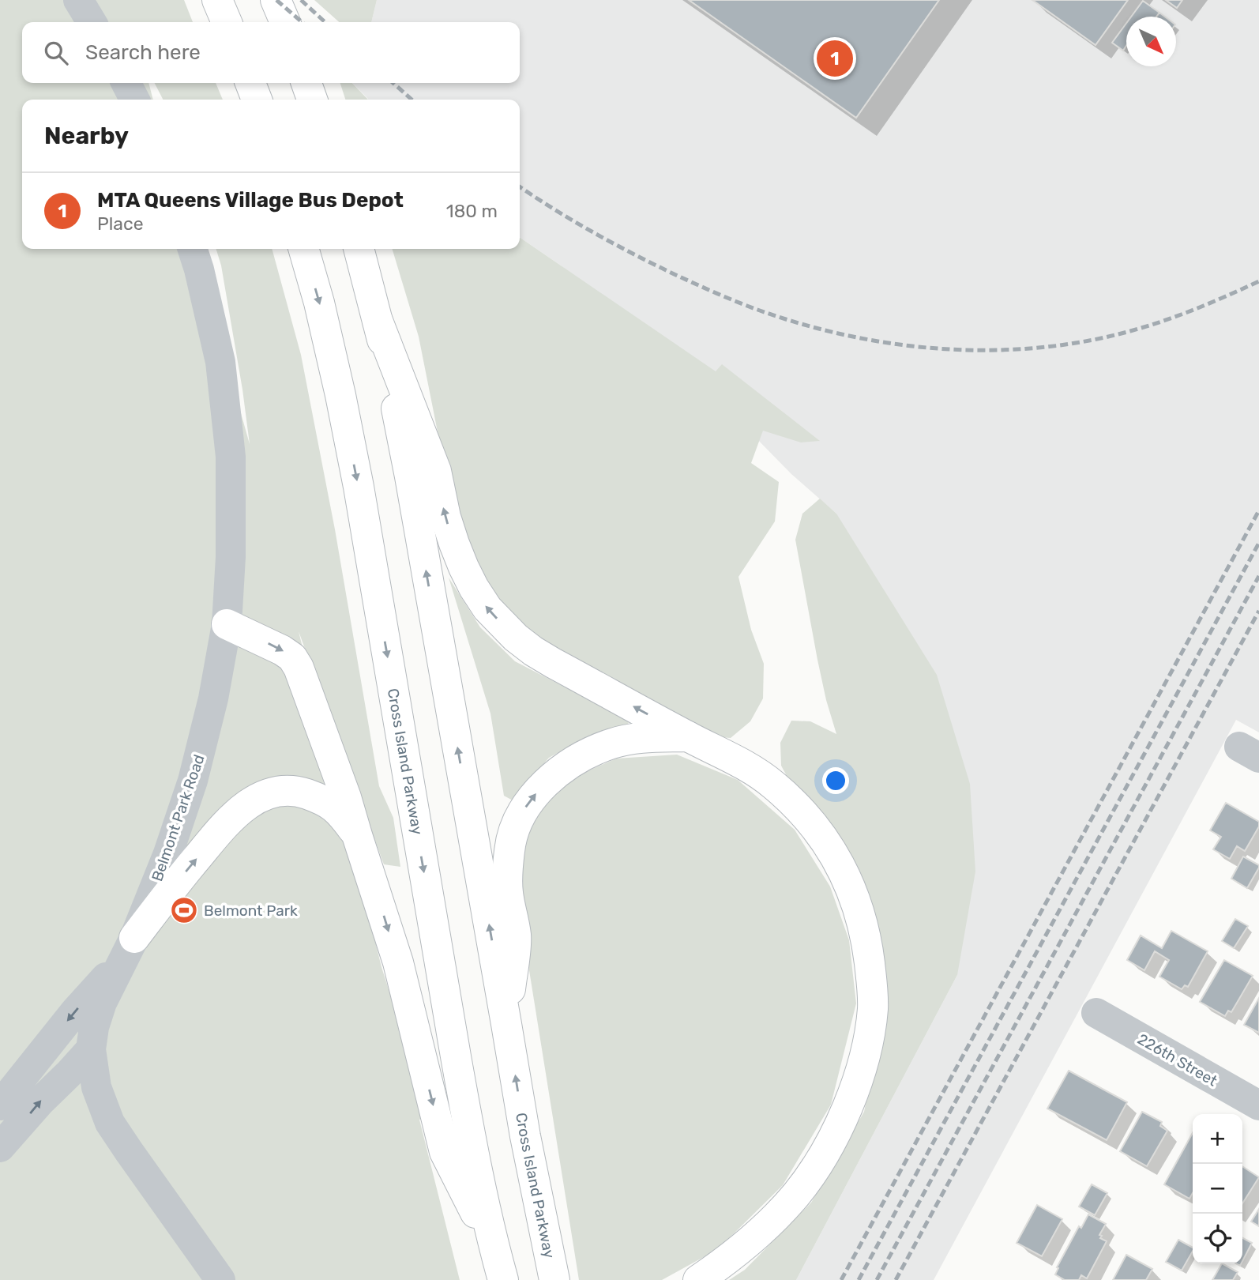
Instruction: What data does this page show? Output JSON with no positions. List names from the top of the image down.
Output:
{
  "streets": {
    "highway": ["Cross Island Parkway"],
    "street": ["Belmont Park Road", "226th Street"]
  },
  "places": {
    "sports": ["Belmont Park"]
  },
  "north": "bottom right",
  "page": {
    "search": "Search here",
    "pins": "1",
    "heading": "Nearby",
    "list": [
      {
        "mark": "1",
        "name": "MTA Queens Village Bus Depot",
        "note": "Place",
        "value": "180 m"
      }
    ],
    "map_buttons": ["+", "−"]
  }
}
